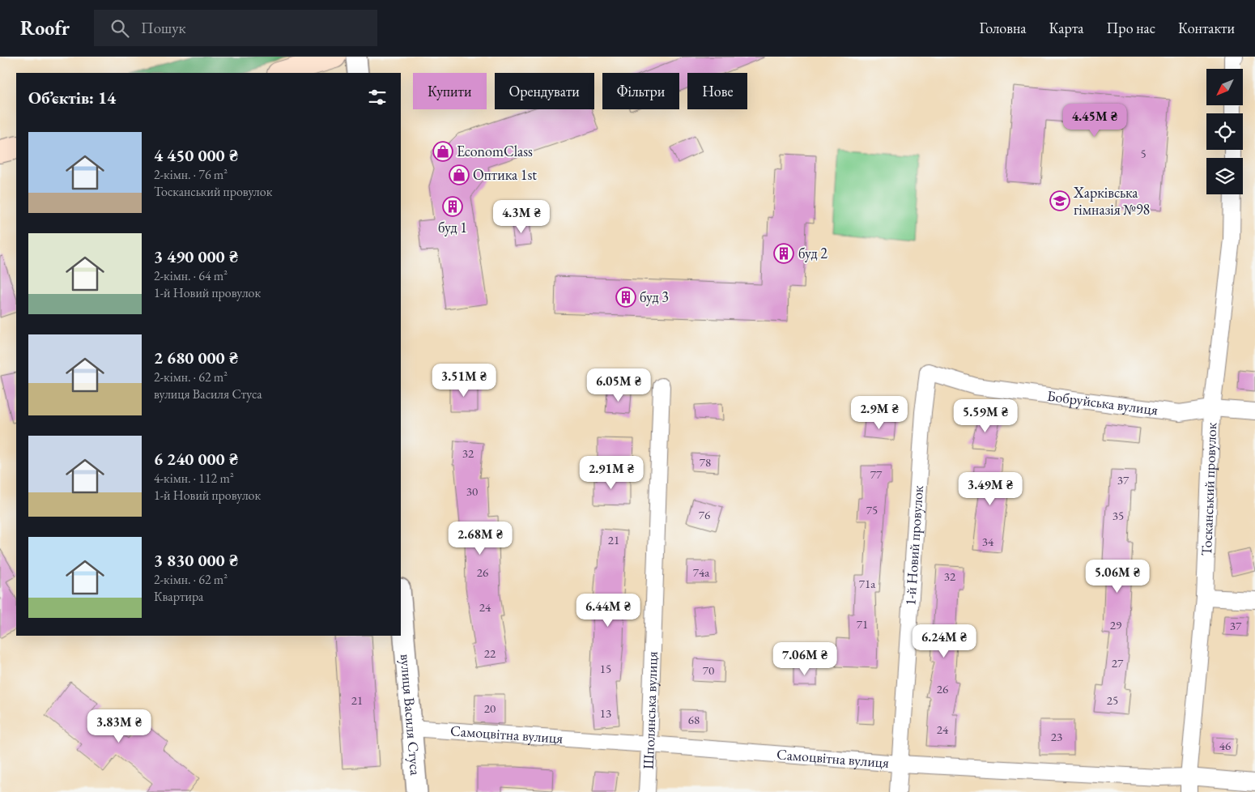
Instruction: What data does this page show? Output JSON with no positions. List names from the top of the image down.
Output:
{
  "streets": {
    "street": [
      "Бобруйська вулиця",
      "Тосканський провулок",
      "1-й Новий провулок",
      "Шполянська вулиця",
      "вулиця Василя Стуса",
      "Самоцвітна вулиця"
    ]
  },
  "crossings": [
    ["Бобруйська вулиця", "Тосканський провулок"],
    ["Бобруйська вулиця", "1-й Новий провулок"],
    ["Тосканський провулок", "Самоцвітна вулиця"],
    ["1-й Новий провулок", "Самоцвітна вулиця"],
    ["Шполянська вулиця", "Самоцвітна вулиця"],
    ["вулиця Василя Стуса", "Самоцвітна вулиця"]
  ],
  "places": {
    "shop": ["EconomClass", "Оптика 1st"],
    "school or university": ["Харківська гімназія №98"],
    "building": ["буд 1", "буд 2", "буд 3"]
  },
  "house_numbers": [
    "5",
    "32",
    "78",
    "77",
    "37",
    "30",
    "75",
    "76",
    "35",
    "21",
    "34",
    "26",
    "74а",
    "32",
    "71а",
    "24",
    "71",
    "29",
    "37",
    "22",
    "27",
    "15",
    "70",
    "26",
    "21",
    "25",
    "20",
    "13",
    "68",
    "24",
    "23",
    "46"
  ],
  "north": "bottom left",
  "page": {
    "header": "Roofr",
    "search": "Пошук",
    "nav": [
      "Головна",
      "Карта",
      "Про нас",
      "Контакти"
    ],
    "chip": [
      "Купити",
      "Орендувати",
      "Фільтри",
      "Нове"
    ],
    "heading": "Об’єктів: 14",
    "price": [
      "4.45M ₴",
      "4.3M ₴",
      "3.51M ₴",
      "6.05M ₴",
      "2.9M ₴",
      "5.59M ₴",
      "2.91M ₴",
      "3.49M ₴",
      "2.68M ₴",
      "5.06M ₴",
      "6.44M ₴",
      "6.24M ₴",
      "7.06M ₴",
      "3.83M ₴"
    ],
    "list": [
      {
        "name": "4 450 000 ₴",
        "note": "2-кімн. · 76 m² · Тосканський провулок"
      },
      {
        "name": "3 490 000 ₴",
        "note": "2-кімн. · 64 m² · 1-й Новий провулок"
      },
      {
        "name": "2 680 000 ₴",
        "note": "2-кімн. · 62 m² · вулиця Василя Стуса"
      },
      {
        "name": "6 240 000 ₴",
        "note": "4-кімн. · 112 m² · 1-й Новий провулок"
      },
      {
        "name": "3 830 000 ₴",
        "note": "2-кімн. · 62 m² · Квартира"
      }
    ]
  }
}
